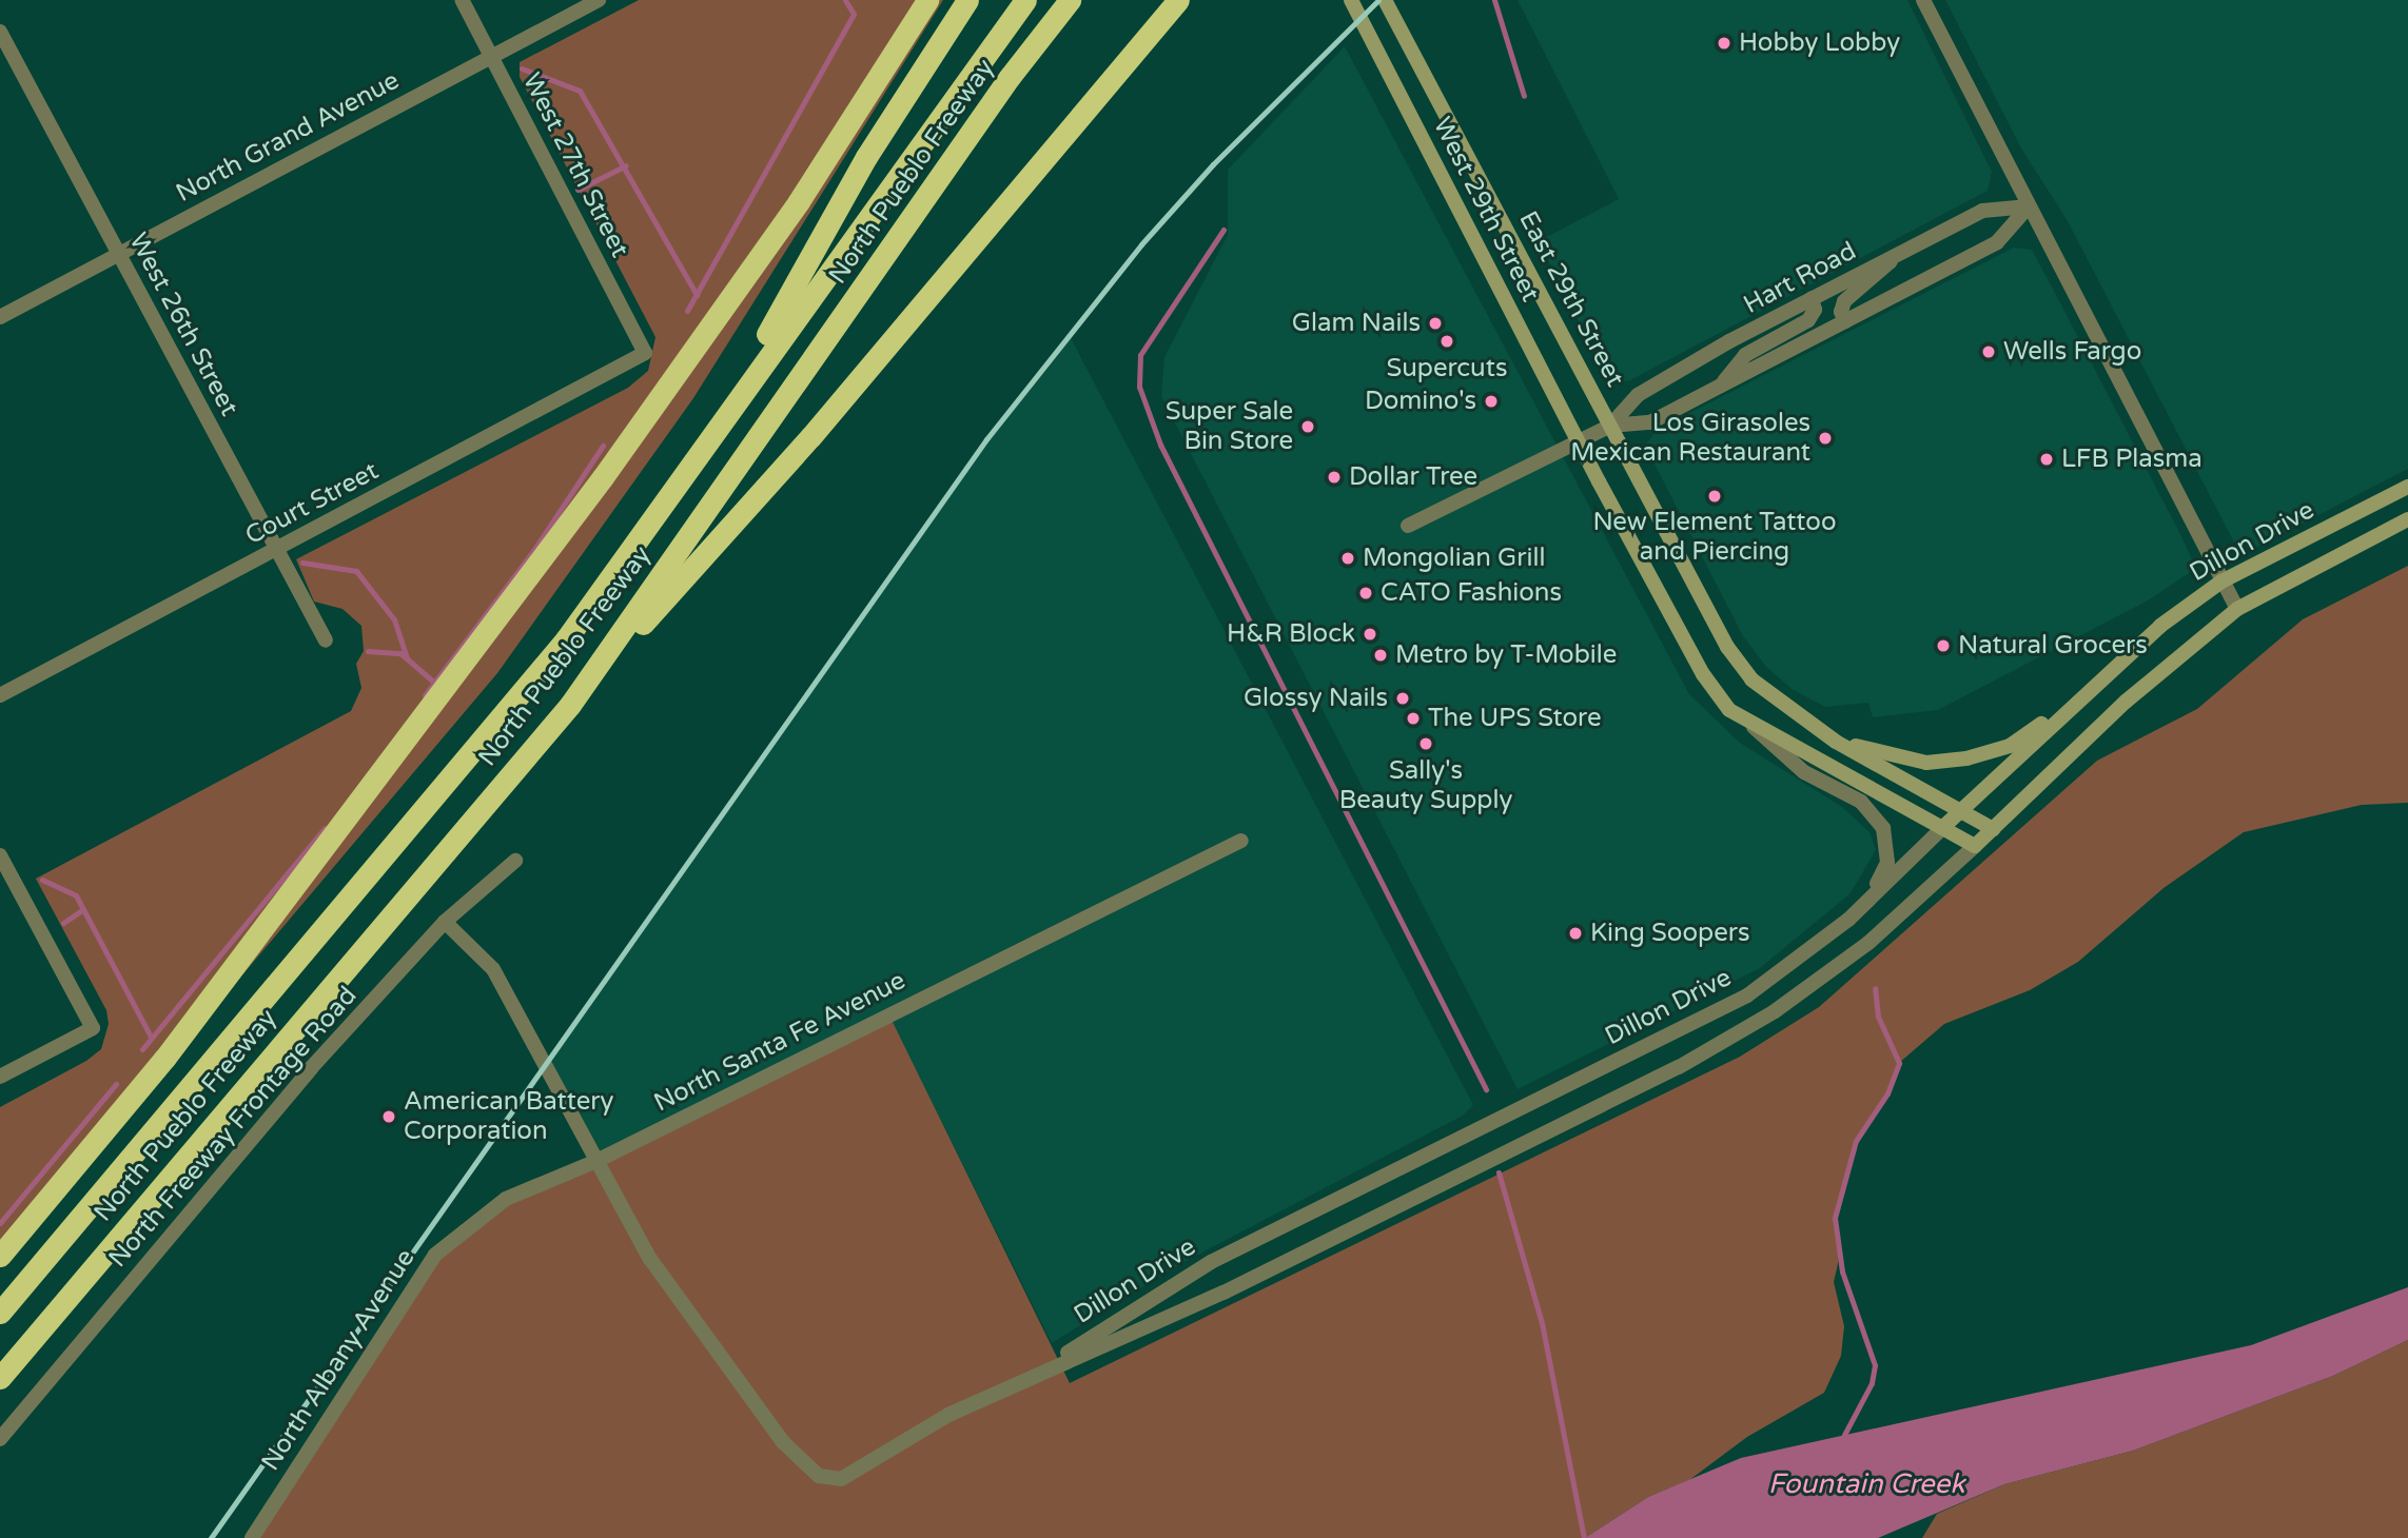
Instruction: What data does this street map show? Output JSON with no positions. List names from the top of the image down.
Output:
{
  "streets": {
    "highway": ["North Pueblo Freeway"],
    "main road": ["West 29th Street", "East 29th Street", "Dillon Drive"],
    "street": [
      "North Grand Avenue",
      "West 27th Street",
      "Hart Road",
      "West 26th Street",
      "Court Street",
      "North Santa Fe Avenue",
      "North Freeway Frontage Road",
      "North Albany Avenue"
    ]
  },
  "crossings": [
    ["North Grand Avenue", "West 27th Street"],
    ["North Grand Avenue", "West 26th Street"],
    ["West 27th Street", "Court Street"],
    ["West 29th Street", "Hart Road"],
    ["Hart Road", "East 29th Street"],
    ["East 29th Street", "Dillon Drive"],
    ["West 26th Street", "Court Street"],
    ["Dillon Drive", "North Santa Fe Avenue"],
    ["Dillon Drive", "North Albany Avenue"],
    ["North Santa Fe Avenue", "North Albany Avenue"]
  ],
  "water": ["Fountain Creek"],
  "places": [
    "Hobby Lobby",
    "Glam Nails",
    "Supercuts",
    "Wells Fargo",
    "Domino's",
    "Super Sale Bin Store",
    "Los Girasoles Mexican Restaurant",
    "LFB Plasma",
    "Dollar Tree",
    "New Element Tattoo and Piercing",
    "Mongolian Grill",
    "CATO Fashions",
    "H&R Block",
    "Natural Grocers",
    "Metro by T-Mobile",
    "Glossy Nails",
    "The UPS Store",
    "Sally's Beauty Supply",
    "King Soopers",
    "American Battery Corporation"
  ]
}
